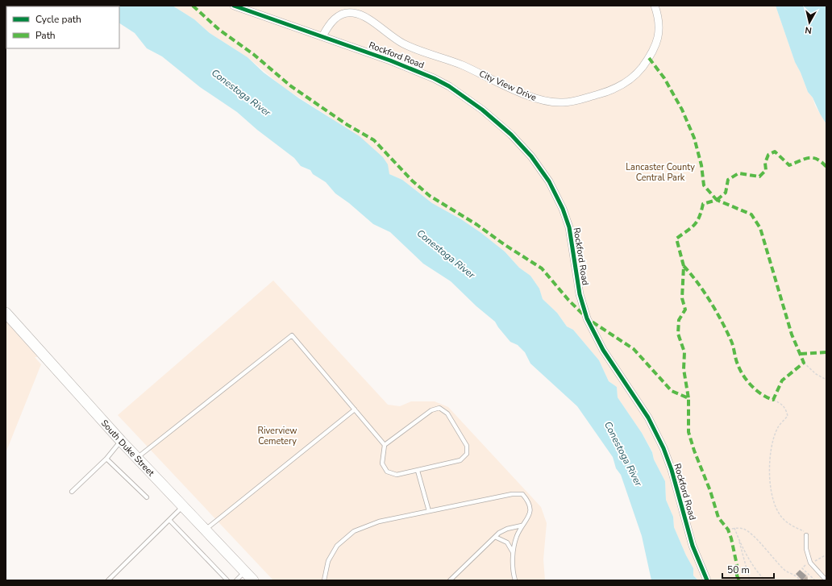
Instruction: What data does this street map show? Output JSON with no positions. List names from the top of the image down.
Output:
{
  "streets": {
    "main road": ["South Duke Street"],
    "street": ["Rockford Road", "City View Drive"]
  },
  "crossings": [
    ["Rockford Road", "City View Drive"]
  ],
  "water": ["Conestoga River"],
  "parks": ["Lancaster County Central Park", "Riverview Cemetery"],
  "legend": ["Cycle path", "Path"],
  "scale_bar": "50 m",
  "north": "bottom"
}
